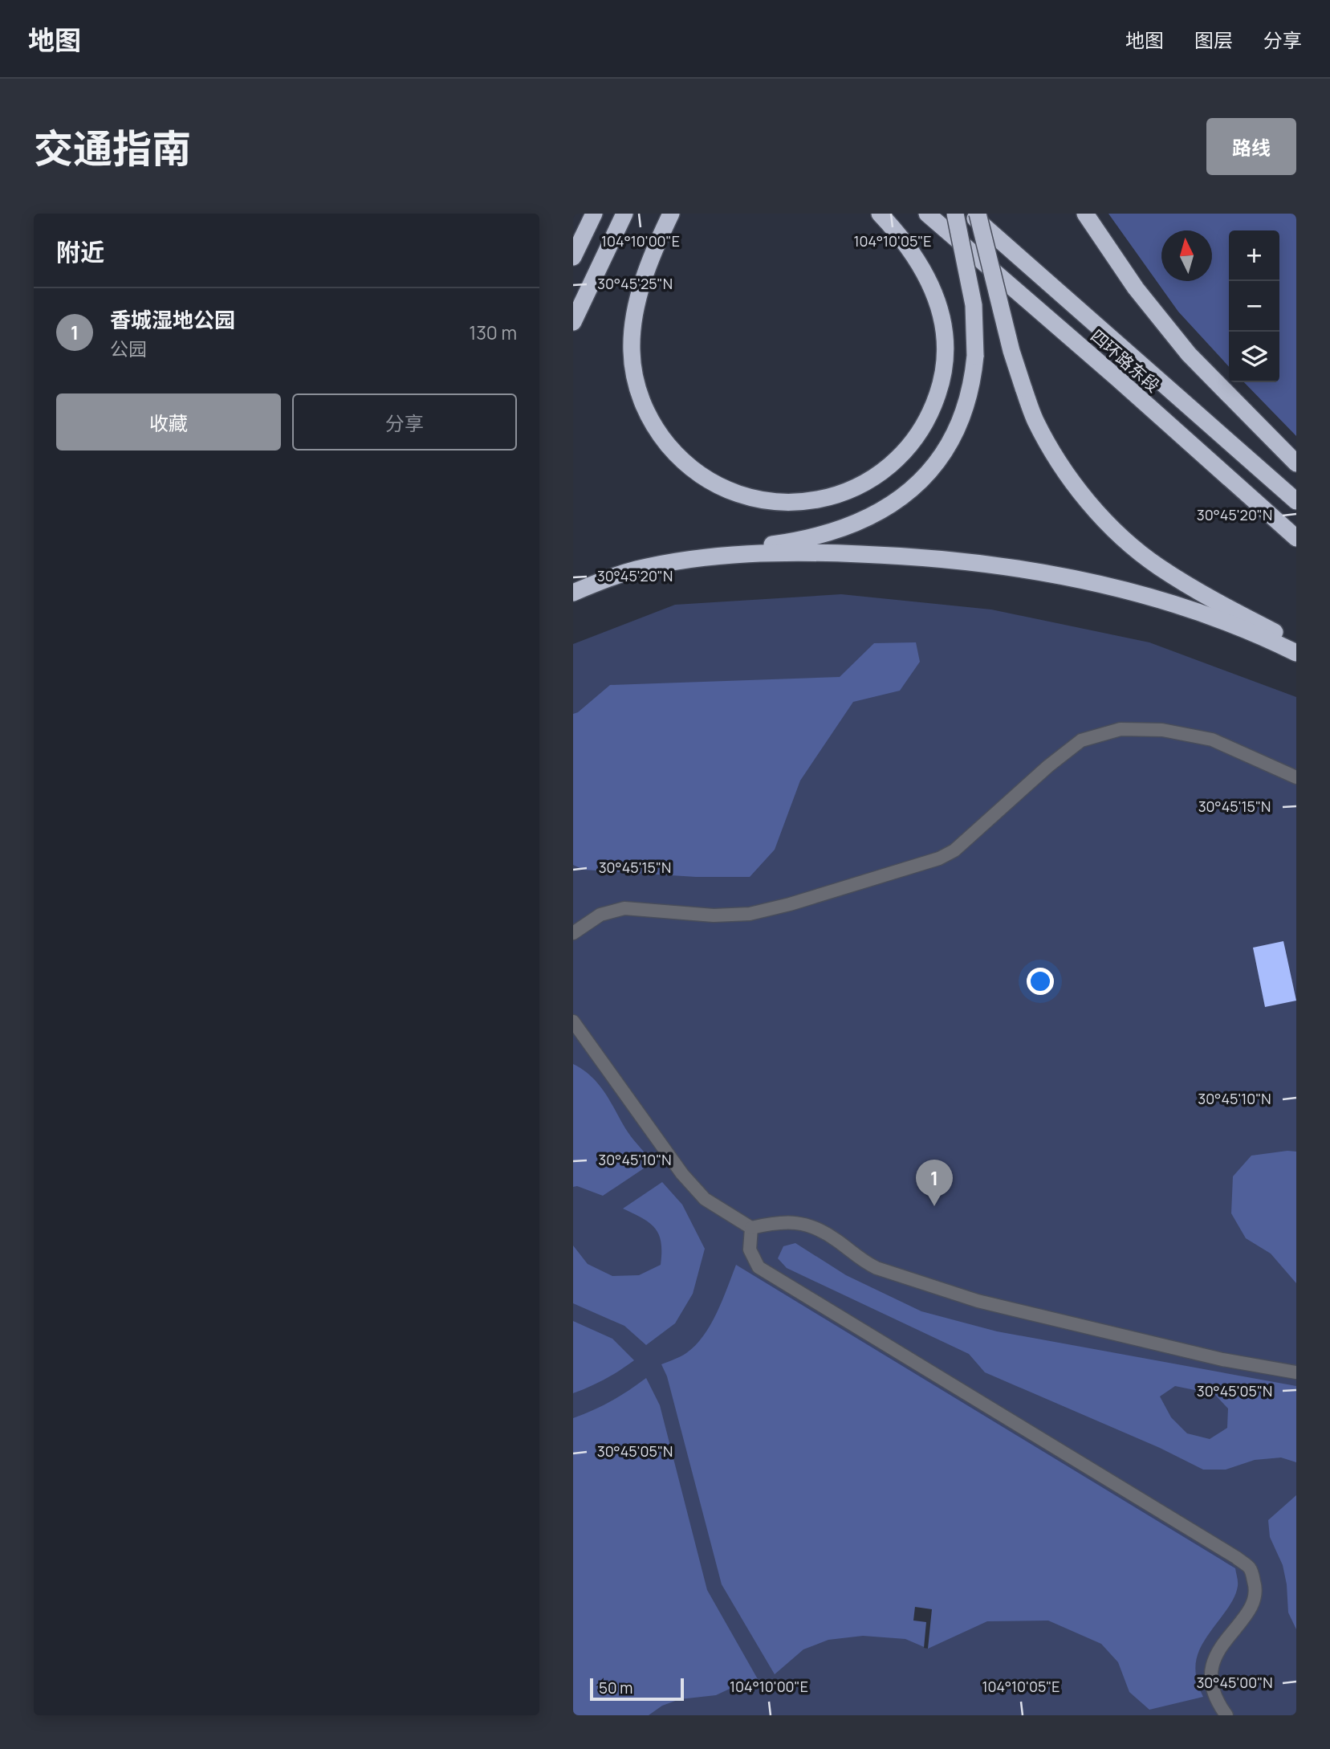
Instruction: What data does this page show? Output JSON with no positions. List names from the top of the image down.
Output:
{
  "streets": {
    "highway": ["四环路东段"]
  },
  "scale_bar": "50 m",
  "north": "top",
  "page": {
    "header": "地图",
    "nav": ["地图", "图层", "分享"],
    "title": "交通指南",
    "buttons": [
      "路线",
      ["收藏", "分享"]
    ],
    "heading": "附近",
    "map_buttons": ["+", "−"],
    "list": [
      {
        "mark": "1",
        "name": "香城湿地公园",
        "note": "公园",
        "value": "130 m"
      }
    ],
    "pins": "1",
    "scale": "50 m"
  },
  "coordinates": [
    "104°10'00\"E",
    "104°10'05\"E",
    "30°45'25\"N",
    "30°45'20\"N",
    "30°45'15\"N",
    "30°45'10\"N",
    "30°45'05\"N",
    "30°45'00\"N"
  ]
}
